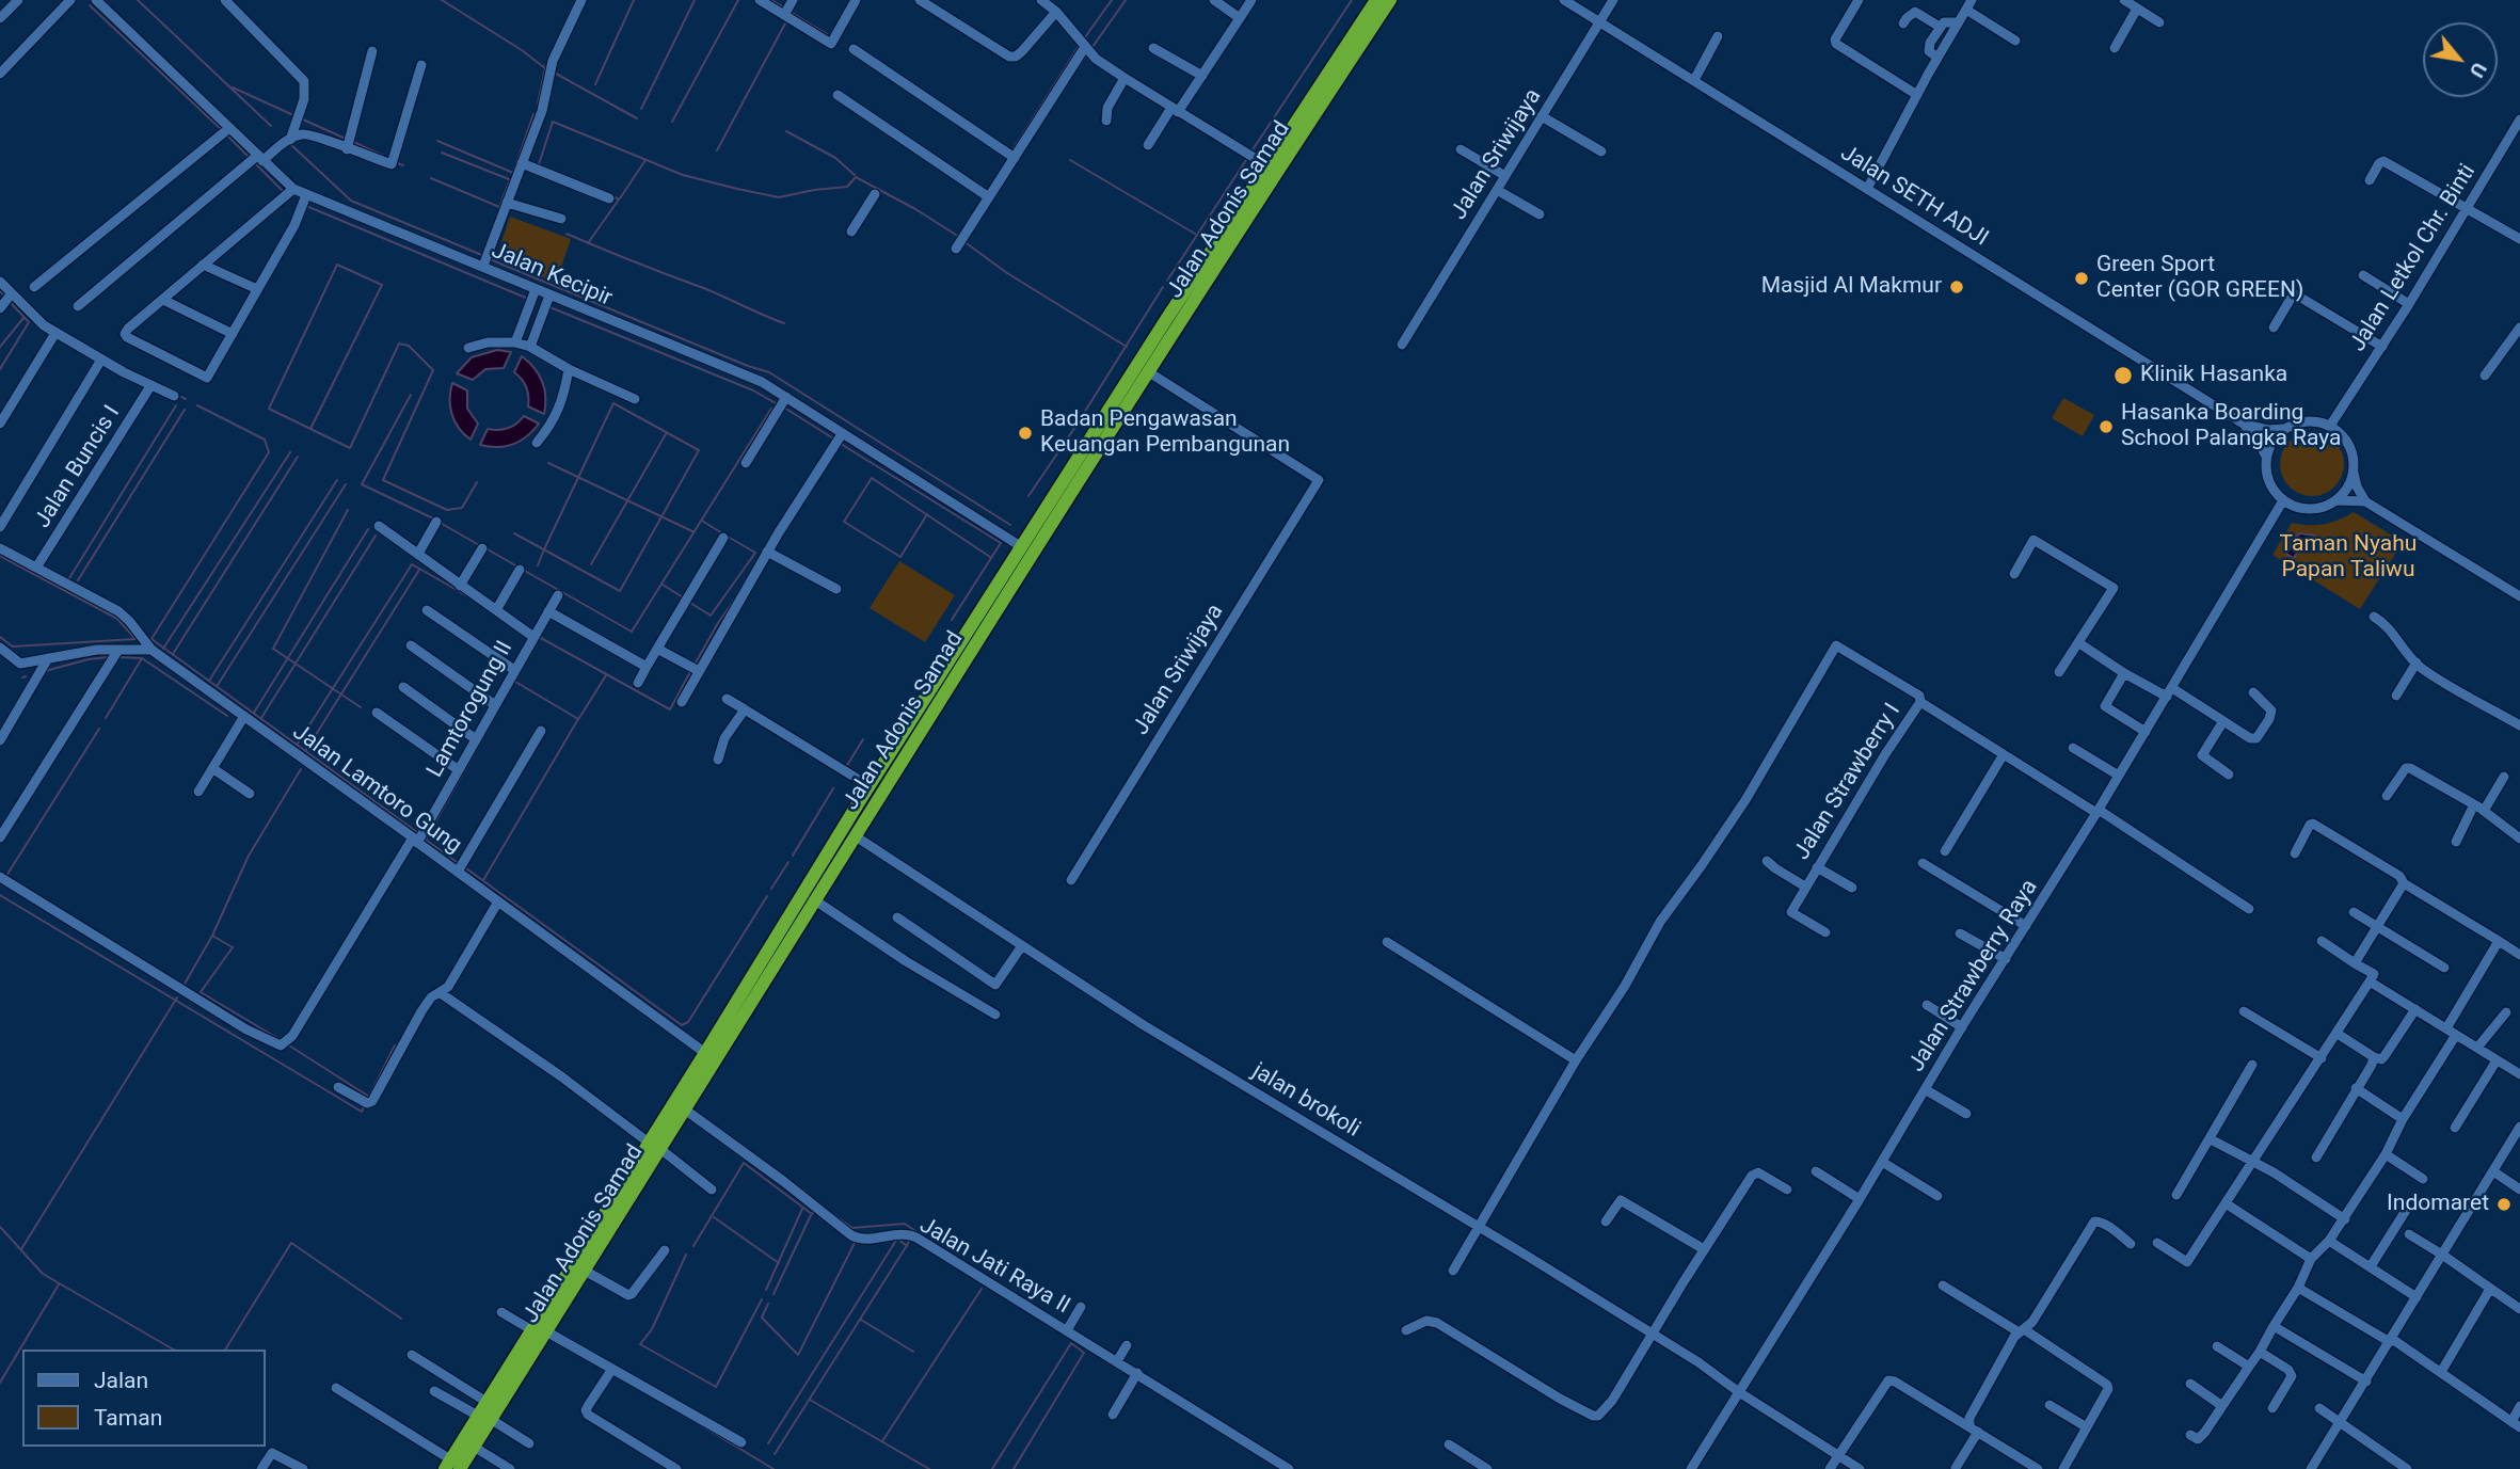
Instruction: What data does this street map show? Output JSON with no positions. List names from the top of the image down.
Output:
{
  "streets": {
    "highway": ["Jalan Adonis Samad"],
    "street": [
      "Jalan Sriwijaya",
      "Jalan SETH ADJI",
      "Jalan Letkol Chr. Binti",
      "Jalan Kecipir",
      "Jalan Buncis I",
      "Lamtorogung II",
      "Jalan Strawberry I",
      "Jalan Lamtoro Gung",
      "Jalan Strawberry Raya",
      "jalan brokoli",
      "Jalan Jati Raya II"
    ]
  },
  "crossings": [
    ["Jalan Sriwijaya", "Jalan SETH ADJI"],
    ["Jalan Sriwijaya", "Jalan Adonis Samad"],
    ["Jalan Adonis Samad", "jalan brokoli"],
    ["Jalan Adonis Samad", "Jalan Jati Raya II"],
    ["Jalan Letkol Chr. Binti", "Jalan Strawberry Raya"],
    ["Jalan Buncis I", "Jalan Lamtoro Gung"],
    ["Lamtorogung II", "Jalan Lamtoro Gung"],
    ["Jalan Strawberry I", "Jalan Strawberry Raya"],
    ["Jalan Strawberry Raya", "jalan brokoli"]
  ],
  "parks": ["Taman Nyahu Papan Taliwu"],
  "places": [
    "Green Sport Center (GOR GREEN)",
    "Masjid Al Makmur",
    "Klinik Hasanka",
    "Hasanka Boarding School Palangka Raya",
    "Badan Pengawasan Keuangan Pembangunan",
    "Indomaret"
  ],
  "legend": ["Jalan", "Taman"],
  "north": "bottom right"
}
